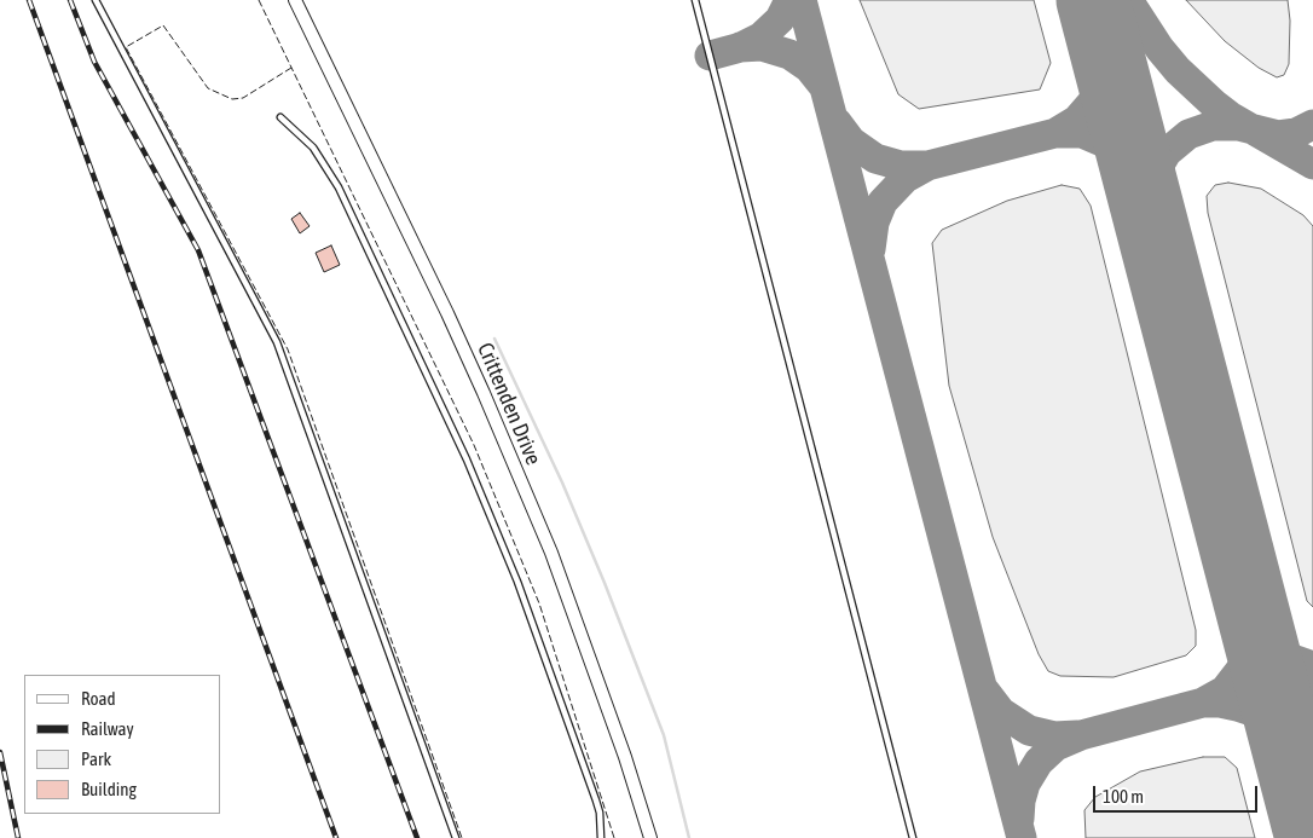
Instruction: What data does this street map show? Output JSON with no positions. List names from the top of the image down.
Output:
{
  "streets": {
    "street": ["Crittenden Drive"]
  },
  "legend": [
    "Road",
    "Railway",
    "Park",
    "Building"
  ],
  "scale_bar": "100 m"
}
